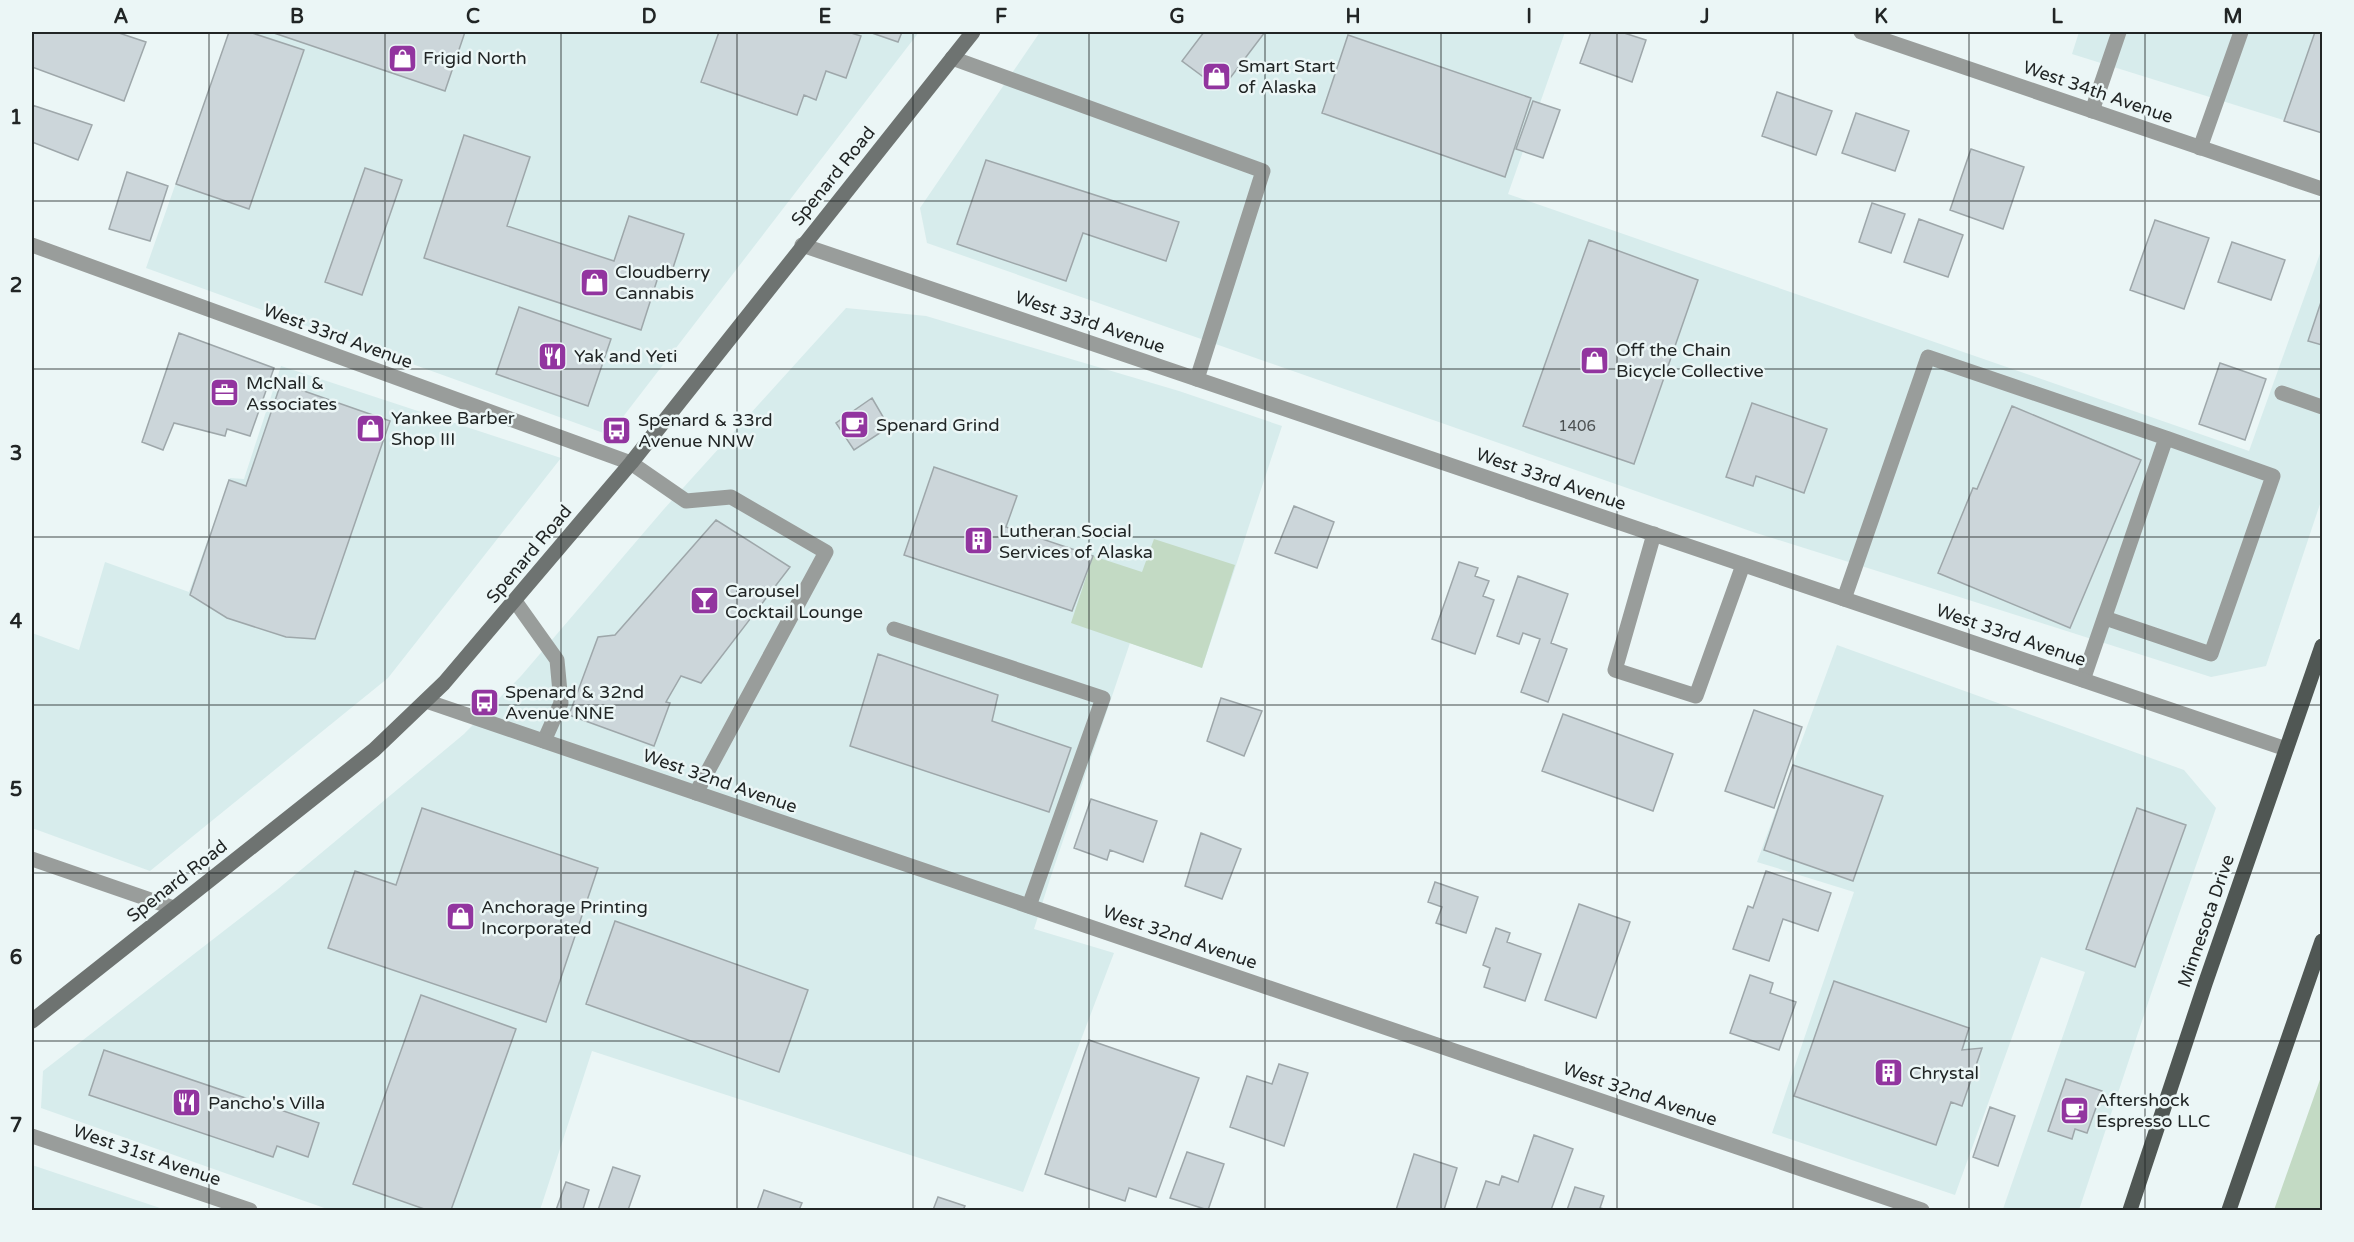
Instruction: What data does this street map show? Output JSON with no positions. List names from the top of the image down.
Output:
{
  "streets": {
    "main road": ["Spenard Road", "Minnesota Drive"],
    "street": [
      "West 34th Avenue",
      "West 33rd Avenue",
      "West 32nd Avenue",
      "West 31st Avenue"
    ]
  },
  "crossings": [
    ["Spenard Road", "West 33rd Avenue"],
    ["Spenard Road", "West 32nd Avenue"],
    ["West 33rd Avenue", "West 32nd Avenue"],
    ["West 33rd Avenue", "Minnesota Drive"]
  ],
  "places": {
    "shop": [
      "Frigid North",
      "Smart Start of Alaska",
      "Cloudberry Cannabis",
      "Off the Chain Bicycle Collective",
      "Yankee Barber Shop III",
      "Anchorage Printing Incorporated"
    ],
    "restaurant": ["Yak and Yeti", "Pancho's Villa"],
    "office": ["McNall & Associates"],
    "cafe": ["Spenard Grind", "Aftershock Espresso LLC"],
    "bus stop": ["Spenard & 33rd Avenue NNW", "Spenard & 32nd Avenue NNE"],
    "building": ["Lutheran Social Services of Alaska", "Chrystal"],
    "bar": ["Carousel Cocktail Lounge"]
  },
  "house_numbers": ["1406"],
  "grid": {
    "columns": [
      "A",
      "B",
      "C",
      "D",
      "E",
      "F",
      "G",
      "H",
      "I",
      "J",
      "K",
      "L",
      "M"
    ],
    "rows": [
      "1",
      "2",
      "3",
      "4",
      "5",
      "6",
      "7"
    ]
  }
}
